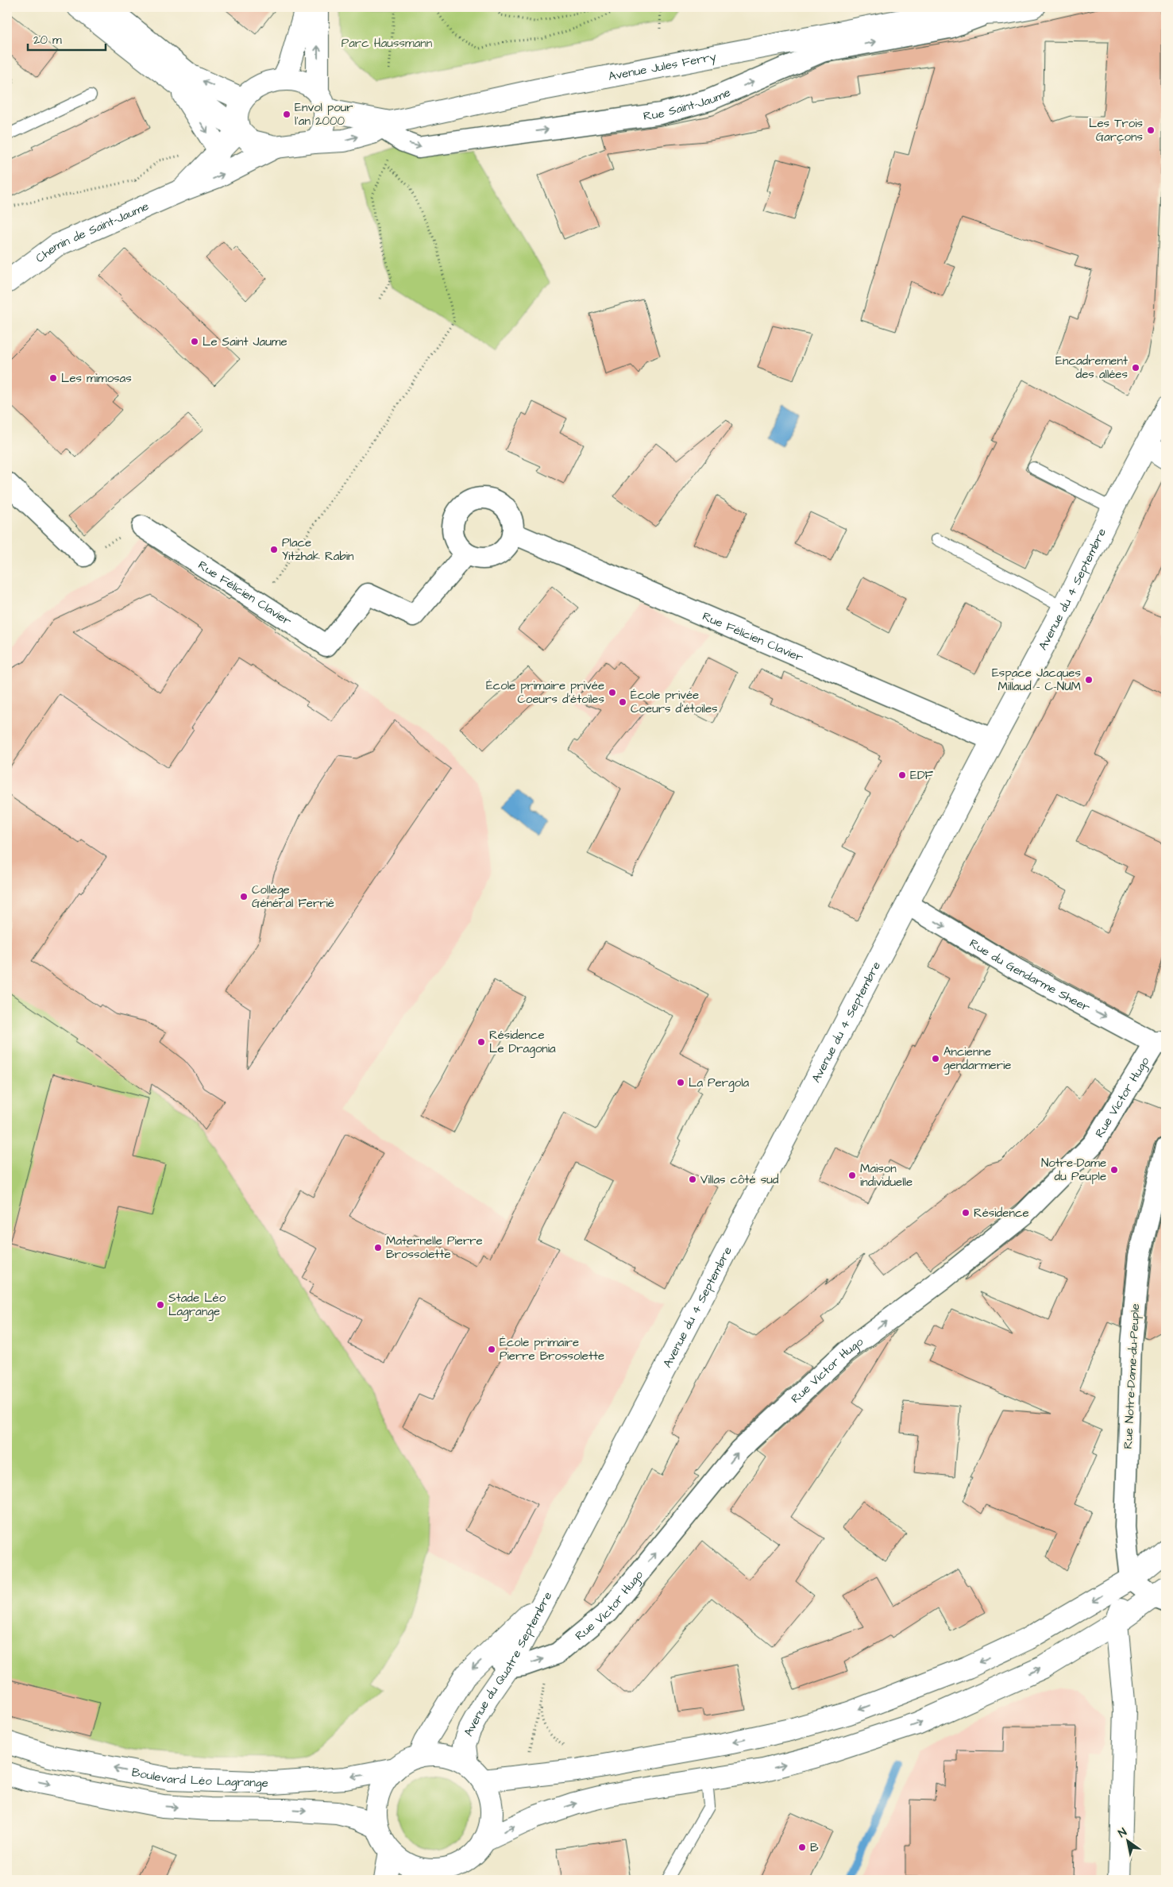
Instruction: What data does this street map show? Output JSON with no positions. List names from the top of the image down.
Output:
{
  "streets": {
    "main road": [
      "Avenue Jules Ferry",
      "Chemin de Saint-Jaume",
      "Avenue du 4 Septembre",
      "Avenue du Quatre Septembre",
      "Boulevard Léo Lagrange"
    ],
    "street": [
      "Rue Saint-Jaume",
      "Rue Félicien Clavier",
      "Rue du Gendarme Sheer",
      "Rue Victor Hugo",
      "Rue Notre-Dame-du-Peuple"
    ]
  },
  "crossings": [
    ["Avenue Jules Ferry", "Rue Saint-Jaume"],
    ["Avenue Jules Ferry", "Chemin de Saint-Jaume"],
    ["Avenue du 4 Septembre", "Rue Félicien Clavier"],
    ["Avenue du 4 Septembre", "Rue du Gendarme Sheer"],
    ["Avenue du 4 Septembre", "Avenue du Quatre Septembre"],
    ["Rue du Gendarme Sheer", "Rue Victor Hugo"],
    ["Rue Victor Hugo", "Avenue du Quatre Septembre"],
    ["Avenue du Quatre Septembre", "Boulevard Léo Lagrange"]
  ],
  "one_way": ["Rue Saint-Jaume", "Rue du Gendarme Sheer", "Rue Victor Hugo"],
  "parks": ["Parc Haussmann"],
  "places": [
    "Envol pour l’an 2000",
    "Les Trois Garçons",
    "Le Saint Jaume",
    "Encadrement des allées",
    "Les mimosas",
    "Place Yitzhak Rabin",
    "Espace Jacques Millaud - C-NUM",
    "École primaire privée Coeurs d'étoiles",
    "École privée Coeurs d'étoiles",
    "EDF",
    "Collège Général Ferrié",
    "Résidence Le Dragonia",
    "Ancienne gendarmerie",
    "La Pergola",
    "Notre-Dame du Peuple",
    "Maison individuelle",
    "Villas côté sud",
    "Résidence",
    "Maternelle Pierre Brossolette",
    "Stade Léo Lagrange",
    "École primaire Pierre Brossolette",
    "B"
  ],
  "scale_bar": "20 m",
  "north": "top left"
}
